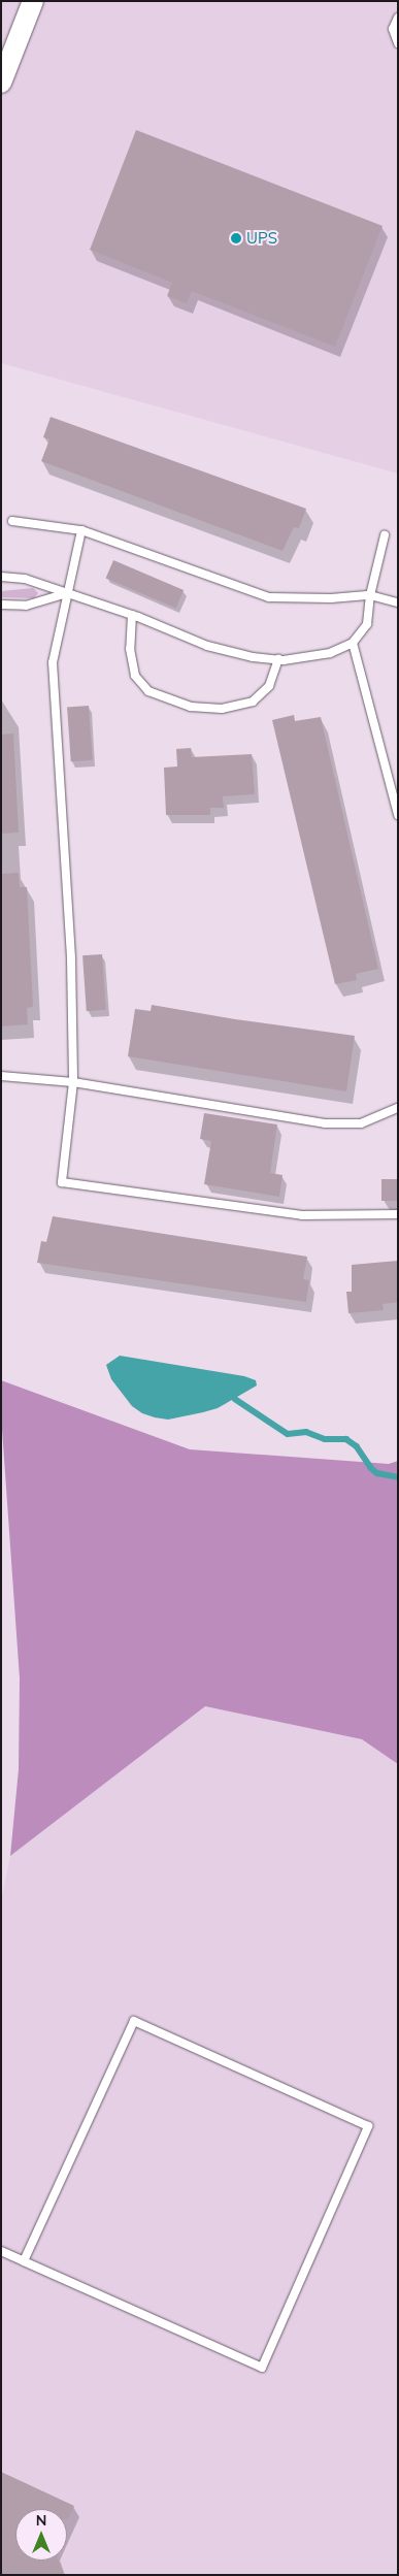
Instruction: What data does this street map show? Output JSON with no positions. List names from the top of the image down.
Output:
{
  "places": ["UPS"],
  "north": "top"
}
